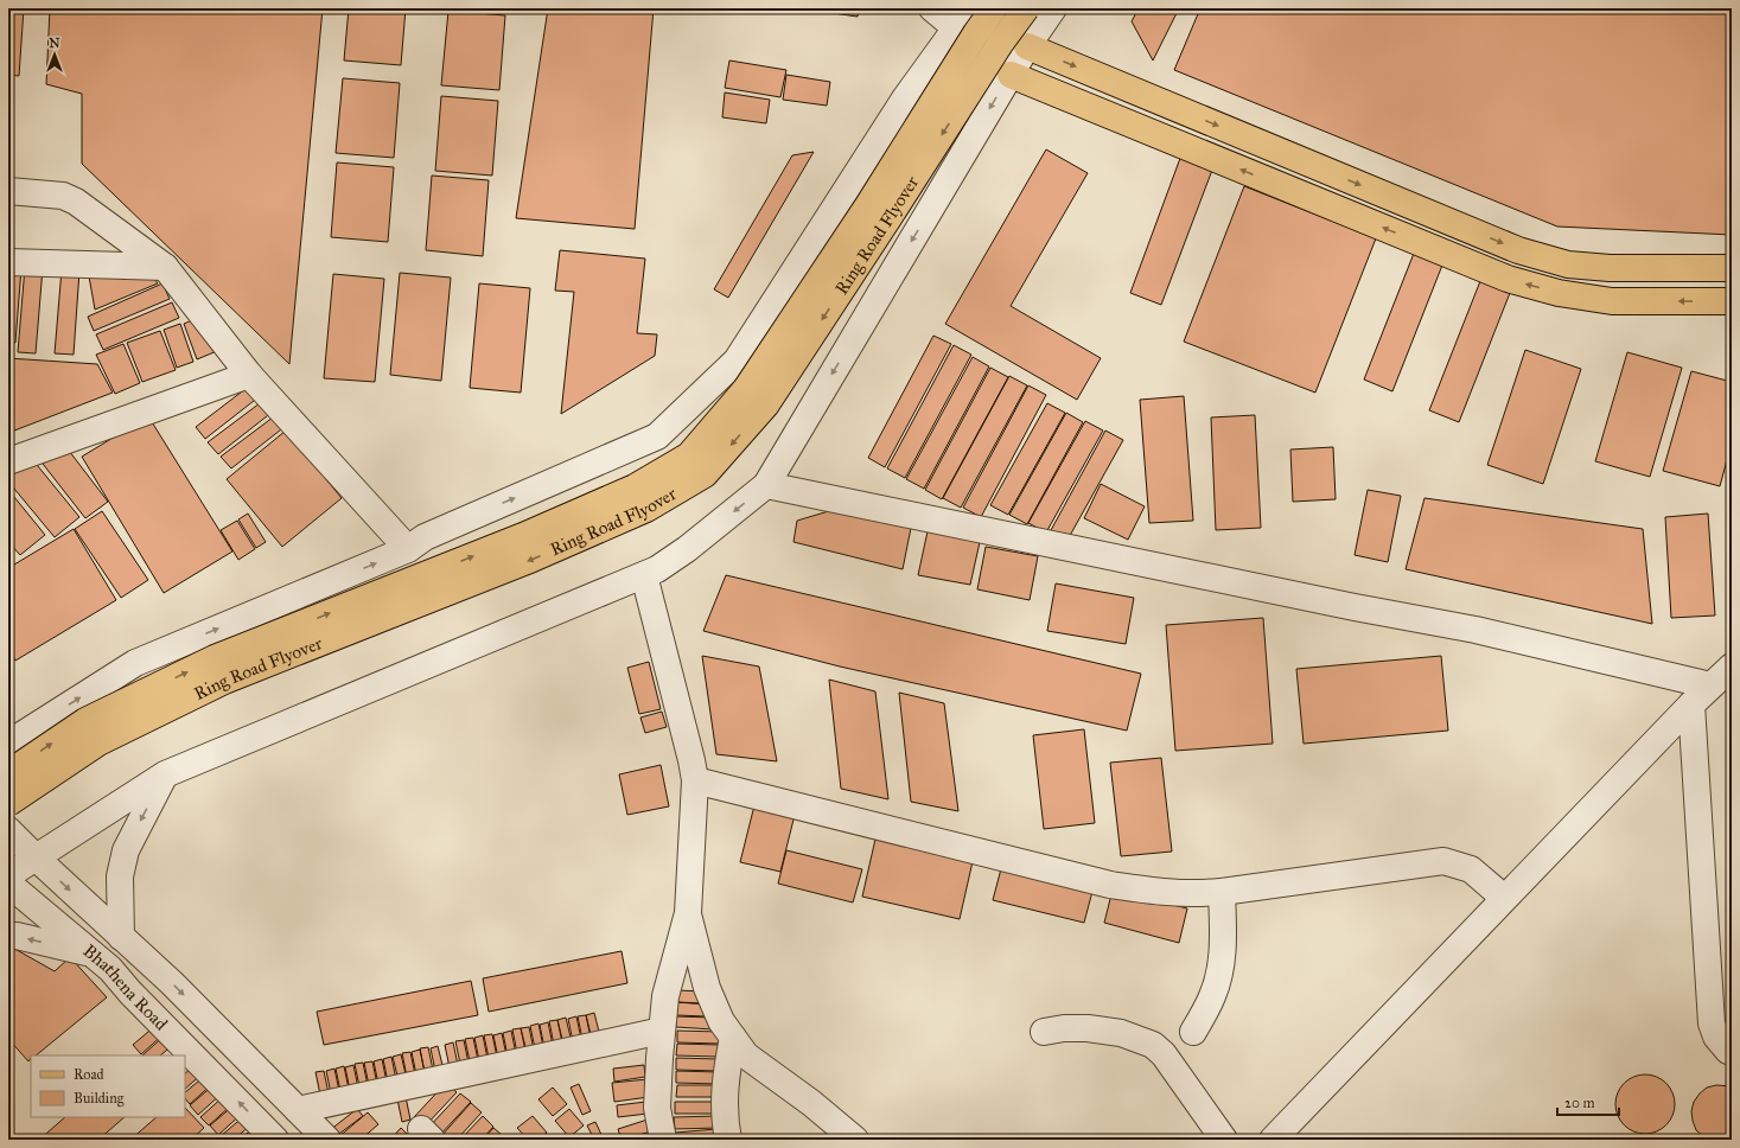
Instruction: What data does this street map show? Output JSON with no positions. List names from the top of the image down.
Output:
{
  "streets": {
    "main road": ["Ring Road Flyover"],
    "street": ["Bhathena Road"]
  },
  "legend": ["Road", "Building"],
  "scale_bar": "20 m",
  "north": "top"
}
